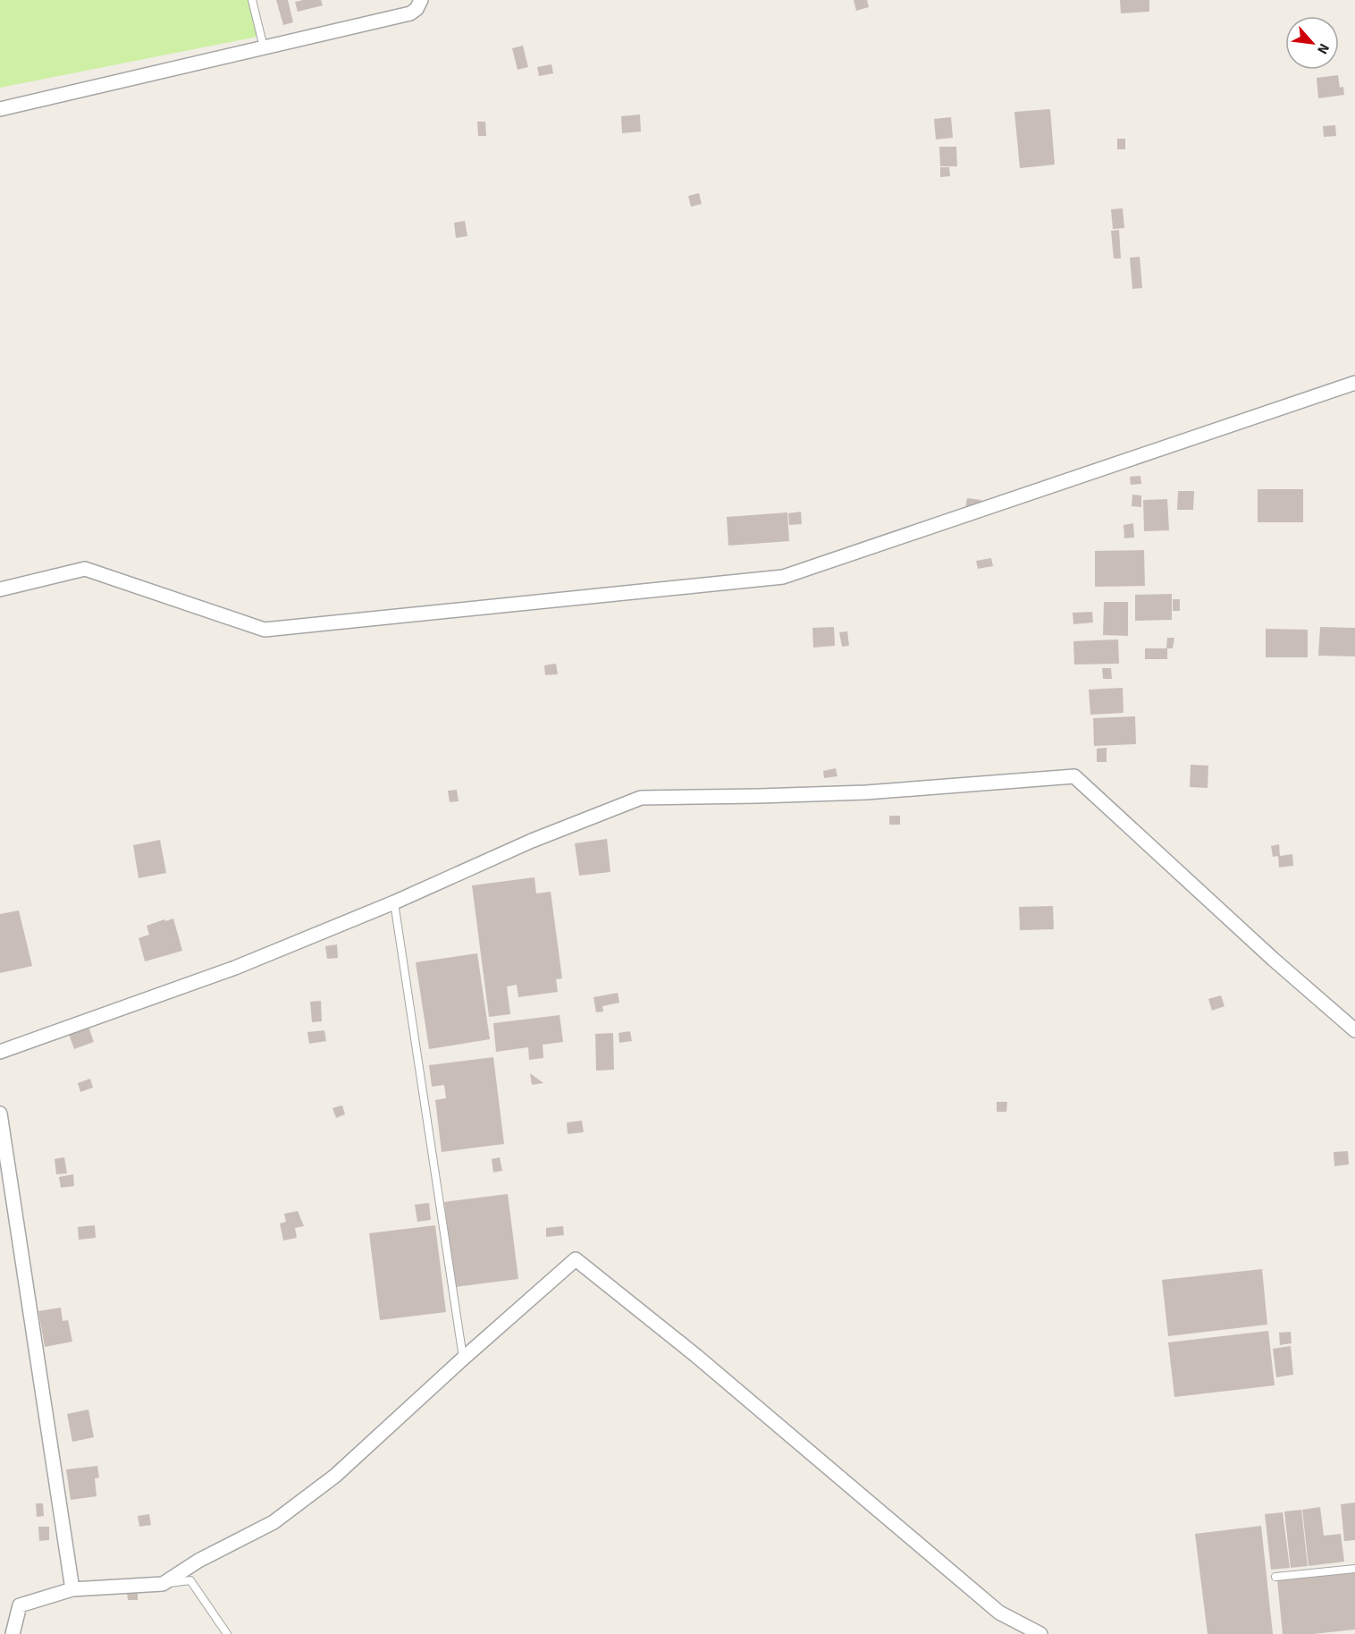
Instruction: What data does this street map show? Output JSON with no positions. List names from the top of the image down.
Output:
{
  "north": "bottom right"
}
